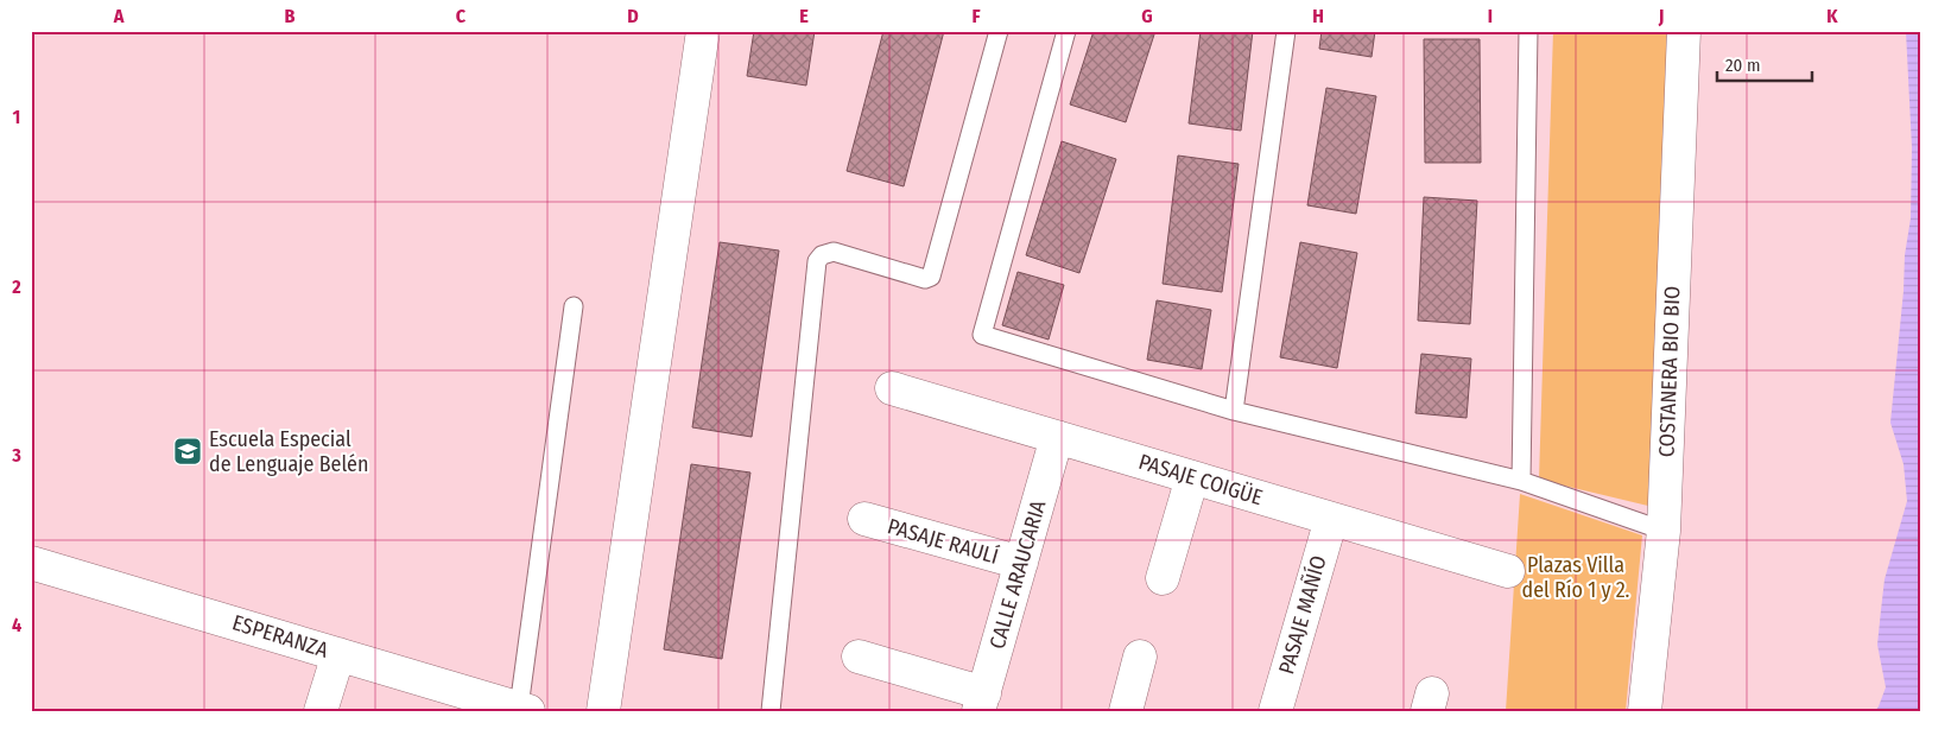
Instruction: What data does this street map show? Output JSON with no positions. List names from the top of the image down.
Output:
{
  "streets": {
    "street": [
      "COSTANERA BIO BIO",
      "PASAJE COIGÜE",
      "PASAJE RAULÍ",
      "CALLE ARAUCARIA",
      "PASAJE MAÑÍO",
      "ESPERANZA"
    ]
  },
  "crossings": [
    ["PASAJE COIGÜE", "CALLE ARAUCARIA"],
    ["PASAJE COIGÜE", "PASAJE MAÑÍO"],
    ["PASAJE RAULÍ", "CALLE ARAUCARIA"]
  ],
  "parks": ["Plazas Villa del Río 1 y 2."],
  "places": {
    "school or university": ["Escuela Especial de Lenguaje Belén"]
  },
  "scale_bar": "20 m",
  "grid": {
    "columns": [
      "A",
      "B",
      "C",
      "D",
      "E",
      "F",
      "G",
      "H",
      "I",
      "J",
      "K"
    ],
    "rows": [
      "1",
      "2",
      "3",
      "4"
    ]
  }
}
